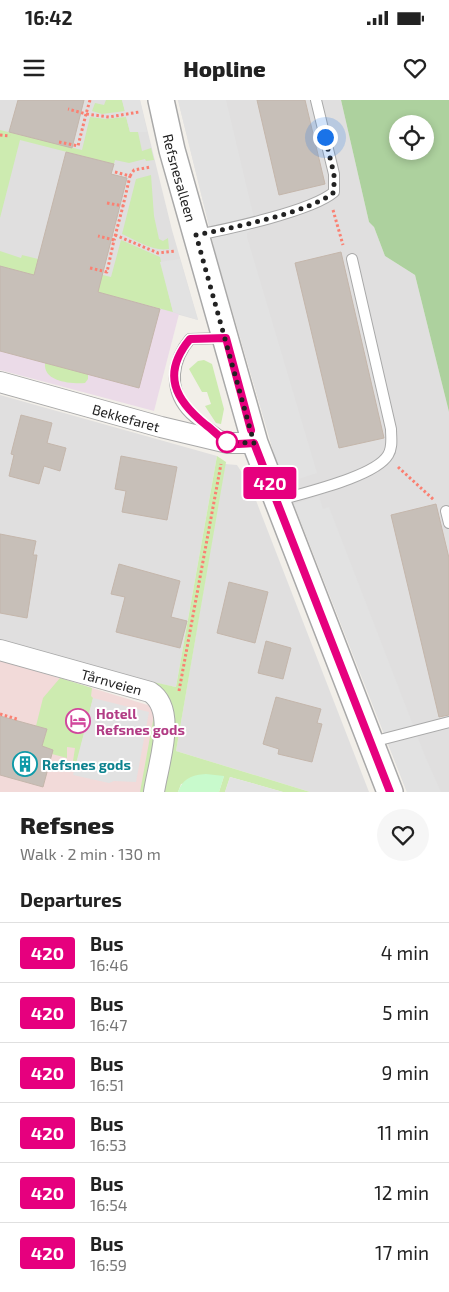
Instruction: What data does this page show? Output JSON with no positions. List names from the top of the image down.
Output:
{
  "streets": {
    "street": ["Refsnesalleen", "Bekkefaret", "Tårnveien"]
  },
  "crossings": [
    ["Refsnesalleen", "Bekkefaret"]
  ],
  "places": {
    "hotel": ["Hotell Refsnes gods"],
    "building": ["Refsnes gods"]
  },
  "lines": ["bus line 420"],
  "page": {
    "status": "16:42",
    "header": "Hopline",
    "on_map": "420",
    "heading": [
      ["Refsnes", "Walk · 2 min · 130 m"],
      "Departures"
    ],
    "list": [
      {
        "mark": "420",
        "name": "Bus",
        "note": "16:46",
        "value": "4 min"
      },
      {
        "mark": "420",
        "name": "Bus",
        "note": "16:47",
        "value": "5 min"
      },
      {
        "mark": "420",
        "name": "Bus",
        "note": "16:51",
        "value": "9 min"
      },
      {
        "mark": "420",
        "name": "Bus",
        "note": "16:53",
        "value": "11 min"
      },
      {
        "mark": "420",
        "name": "Bus",
        "note": "16:54",
        "value": "12 min"
      },
      {
        "mark": "420",
        "name": "Bus",
        "note": "16:59",
        "value": "17 min"
      }
    ]
  }
}
